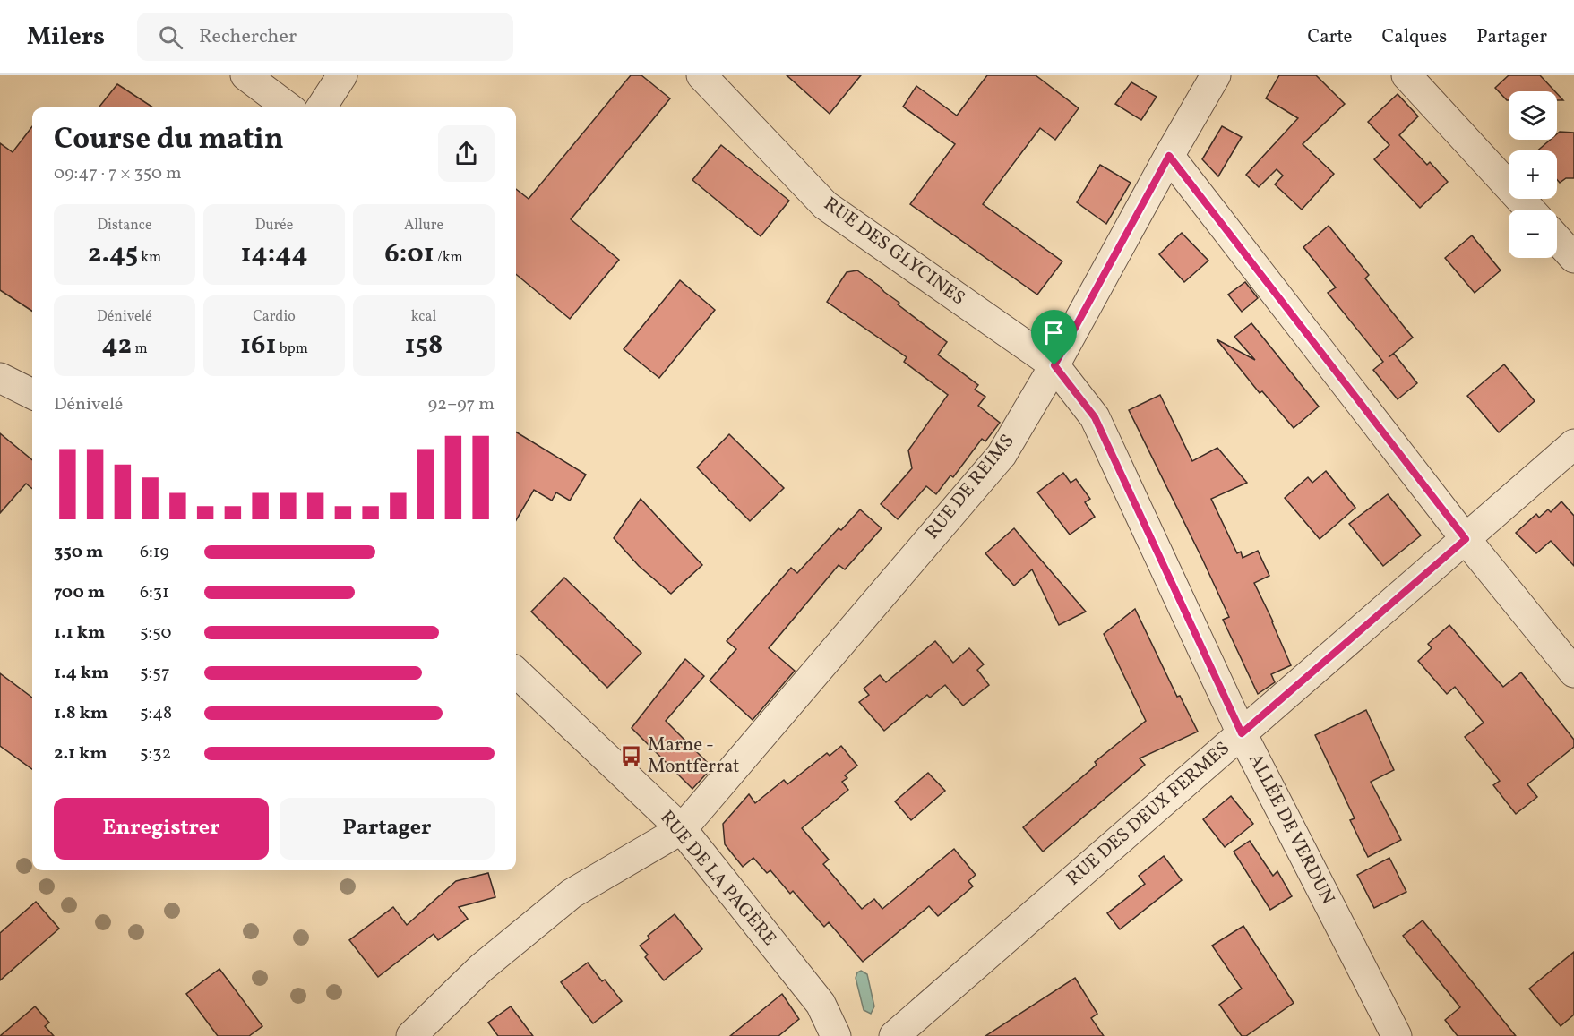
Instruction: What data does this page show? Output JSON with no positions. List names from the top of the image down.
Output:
{
  "streets": {
    "street": [
      "RUE DES GLYCINES",
      "RUE DE REIMS",
      "RUE DES DEUX FERMES",
      "ALLÉE DE VERDUN",
      "RUE DE LA PAGÈRE"
    ]
  },
  "crossings": [
    ["RUE DES GLYCINES", "RUE DE REIMS"],
    ["RUE DES GLYCINES", "ALLÉE DE VERDUN"],
    ["RUE DE REIMS", "ALLÉE DE VERDUN"],
    ["RUE DE REIMS", "RUE DE LA PAGÈRE"],
    ["RUE DES DEUX FERMES", "ALLÉE DE VERDUN"]
  ],
  "places": {
    "bus stop": ["Marne - Montferrat"]
  },
  "page": {
    "header": "Milers",
    "search": "Rechercher",
    "nav": ["Carte", "Calques", "Partager"],
    "map_buttons": ["+", "−"],
    "heading": ["Course du matin", "09:47 · 7 × 350 m"],
    "stats": [
      ["Distance", "2.45 km"],
      ["Durée", "14:44"],
      ["Allure", "6:01 /km"],
      ["Dénivelé", "42 m"],
      ["Cardio", "161 bpm"],
      ["kcal", "158"]
    ],
    "chart": ["Dénivelé", "92–97 m"],
    "list": [
      {
        "name": "350 m",
        "note": "6:19"
      },
      {
        "name": "700 m",
        "note": "6:31"
      },
      {
        "name": "1.1 km",
        "note": "5:50"
      },
      {
        "name": "1.4 km",
        "note": "5:57"
      },
      {
        "name": "1.8 km",
        "note": "5:48"
      },
      {
        "name": "2.1 km",
        "note": "5:32"
      }
    ],
    "buttons": ["Enregistrer", "Partager"]
  }
}
